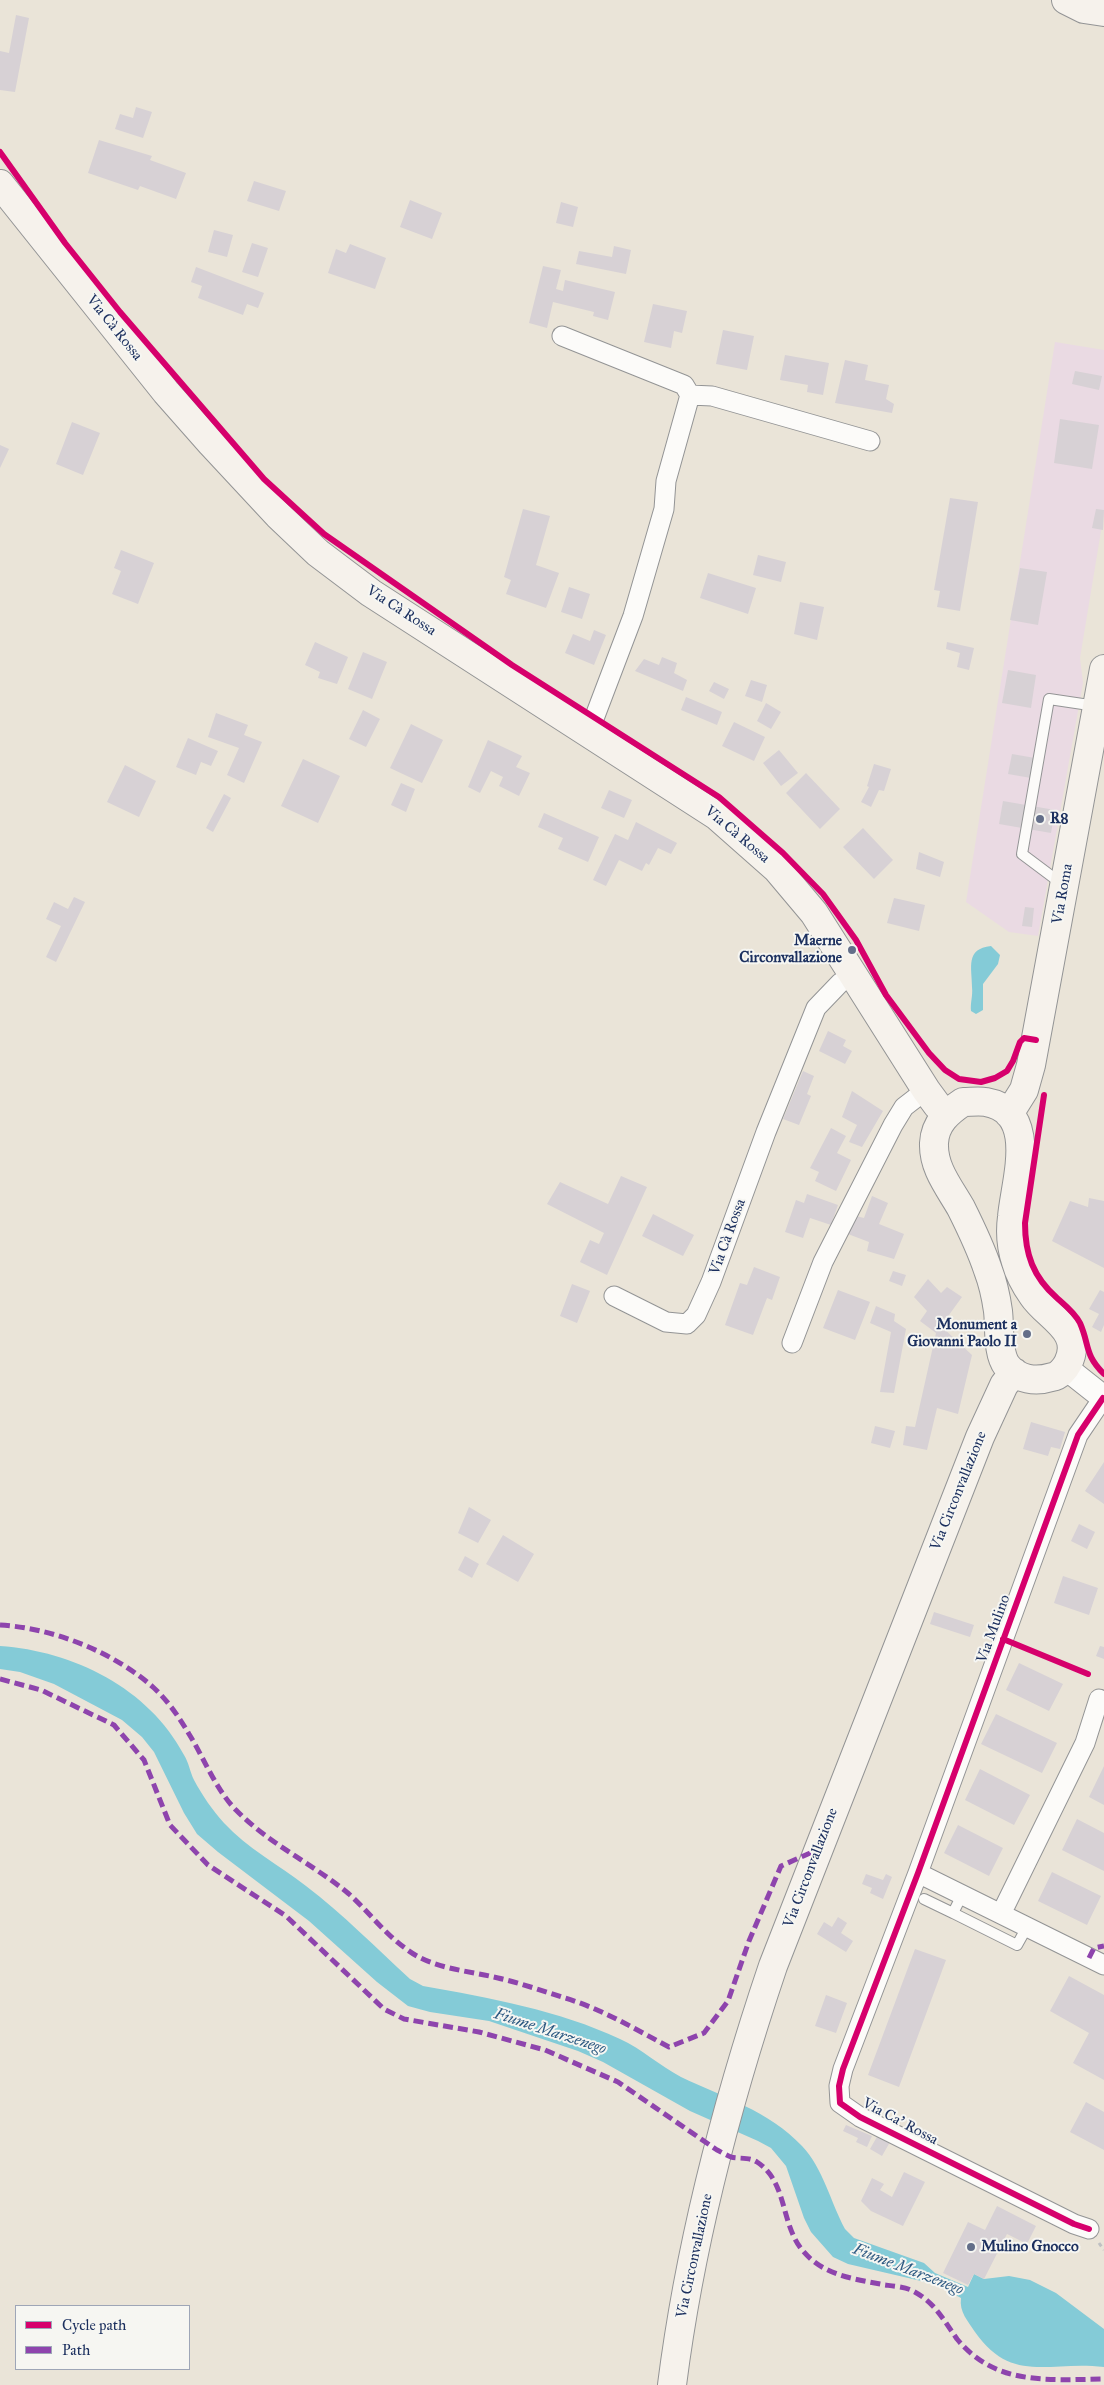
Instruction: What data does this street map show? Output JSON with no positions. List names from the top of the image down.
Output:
{
  "streets": {
    "main road": ["Via Cà Rossa", "Via Roma", "Via Circonvallazione"],
    "street": ["Via Mulino", "Via Ca' Rossa"]
  },
  "crossings": [
    ["Via Mulino", "Via Ca' Rossa"]
  ],
  "water": ["Fiume Marzenego"],
  "places": [
    "R8",
    "Maerne Circonvallazione",
    "Monument a Giovanni Paolo II",
    "Mulino Gnocco"
  ],
  "legend": ["Cycle path", "Path"]
}
